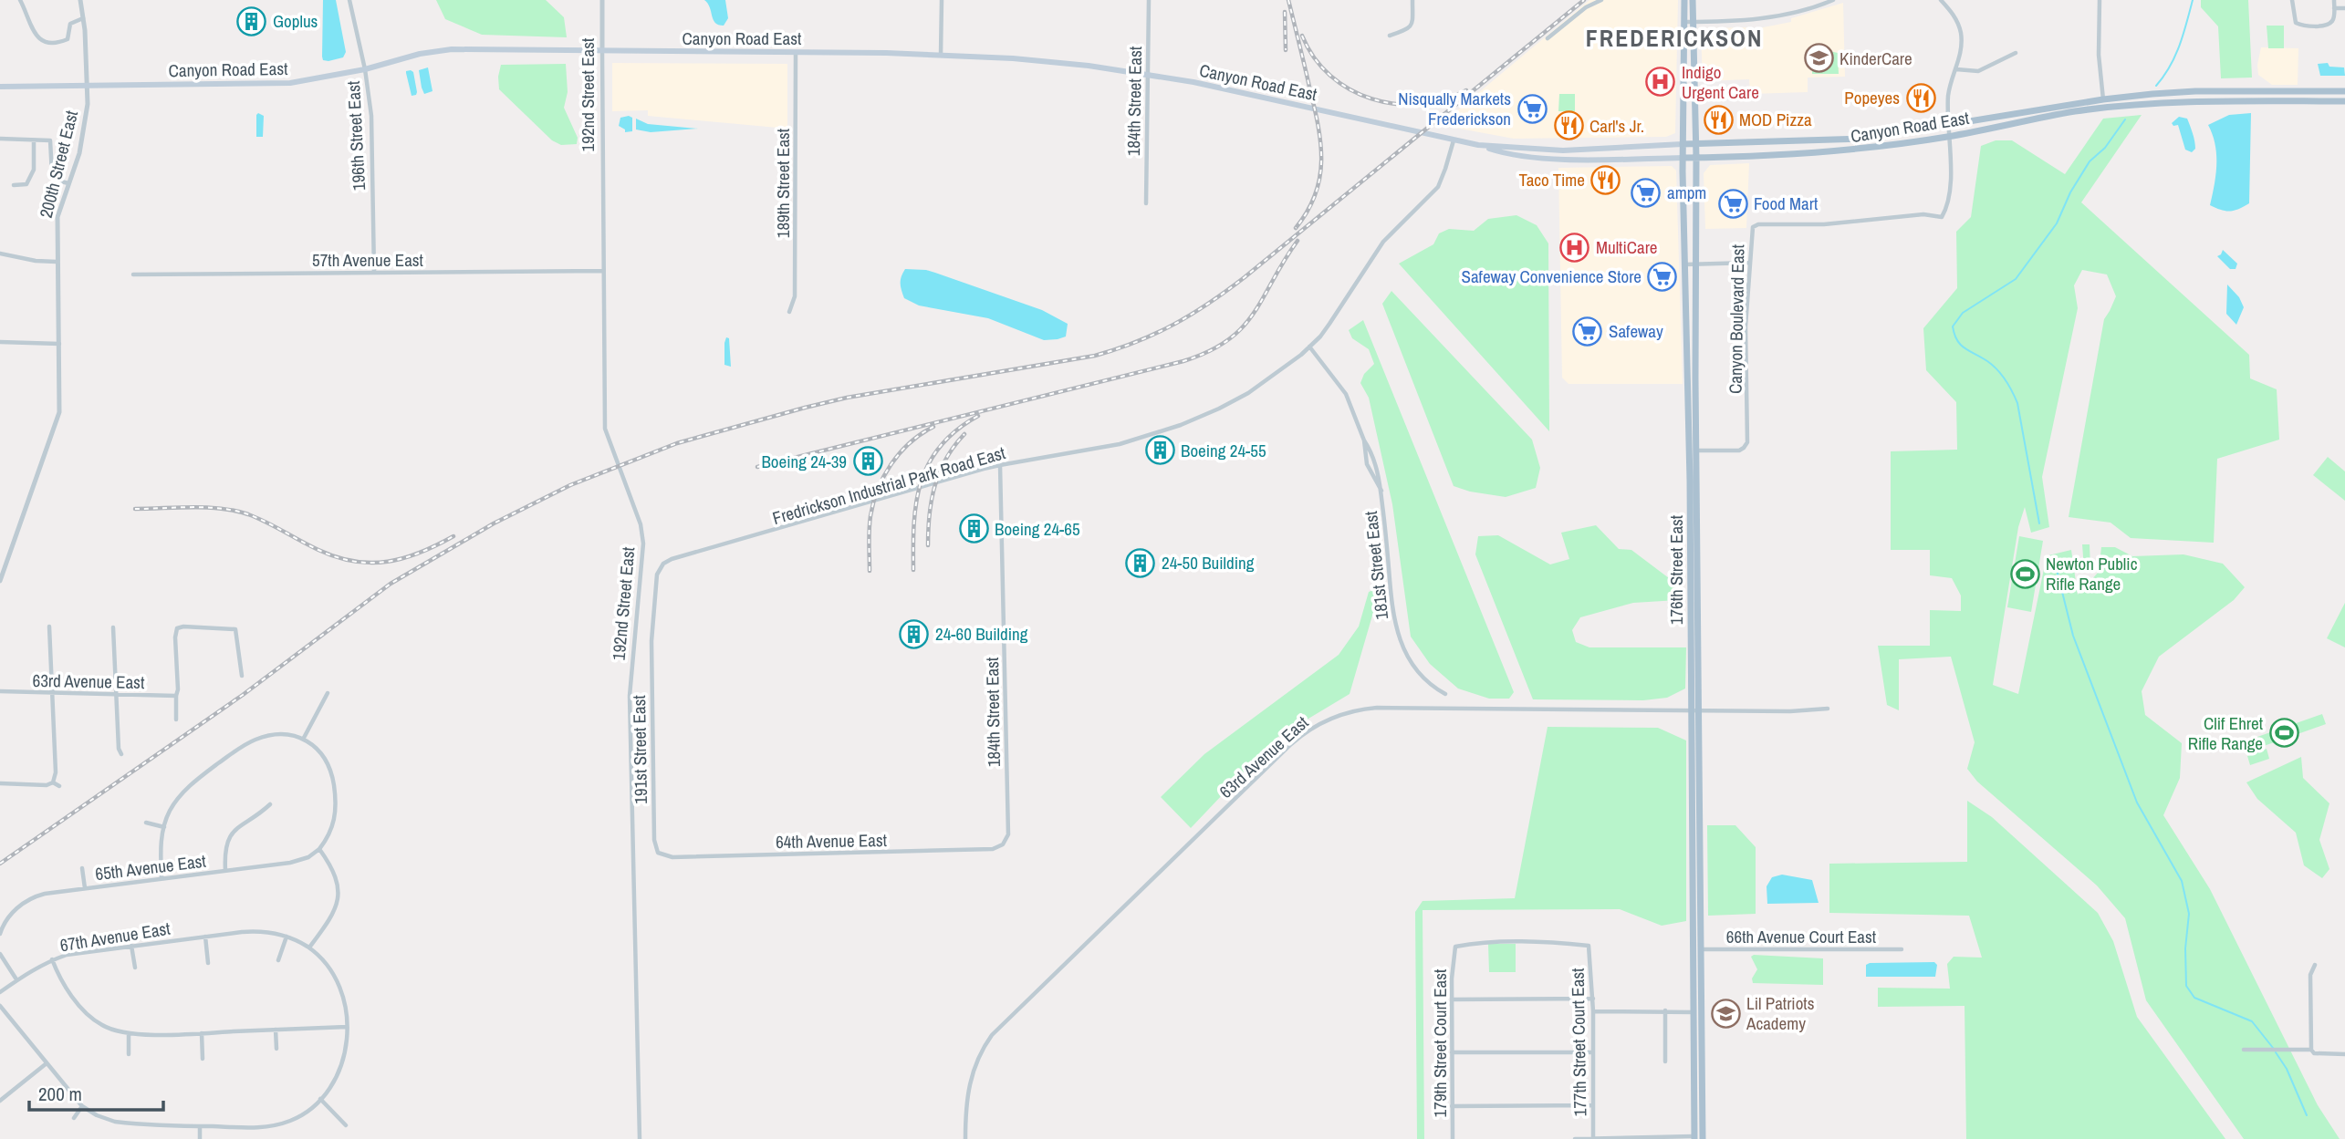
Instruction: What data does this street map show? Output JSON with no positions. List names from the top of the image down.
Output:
{
  "streets": {
    "main road": ["Canyon Road East", "176th Street East"],
    "street": [
      "192nd Street East",
      "184th Street East",
      "196th Street East",
      "200th Street East",
      "189th Street East",
      "57th Avenue East",
      "Canyon Boulevard East",
      "Fredrickson Industrial Park Road East",
      "181st Street East",
      "63rd Avenue East",
      "191st Street East",
      "64th Avenue East",
      "65th Avenue East",
      "67th Avenue East",
      "66th Avenue Court East",
      "177th Street Court East",
      "179th Street Court East"
    ]
  },
  "crossings": [
    ["Canyon Road East", "192nd Street East"],
    ["Canyon Road East", "184th Street East"],
    ["Canyon Road East", "196th Street East"],
    ["Canyon Road East", "200th Street East"],
    ["Canyon Road East", "189th Street East"],
    ["Canyon Road East", "Canyon Boulevard East"],
    ["Canyon Road East", "Fredrickson Industrial Park Road East"],
    ["Canyon Road East", "176th Street East"],
    ["192nd Street East", "57th Avenue East"],
    ["184th Street East", "Fredrickson Industrial Park Road East"],
    ["184th Street East", "64th Avenue East"],
    ["196th Street East", "57th Avenue East"],
    ["Canyon Boulevard East", "176th Street East"],
    ["Fredrickson Industrial Park Road East", "181st Street East"],
    ["Fredrickson Industrial Park Road East", "191st Street East"],
    ["176th Street East", "63rd Avenue East"],
    ["176th Street East", "66th Avenue Court East"],
    ["191st Street East", "64th Avenue East"],
    ["177th Street Court East", "179th Street Court East"]
  ],
  "districts": ["FREDERICKSON"],
  "places": {
    "building": [
      "Goplus",
      "Boeing 24-55",
      "Boeing 24-39",
      "Boeing 24-65",
      "24-50 Building",
      "24-60 Building"
    ],
    "school or university": ["KinderCare", "Lil Patriots Academy"],
    "hospital": ["Indigo Urgent Care", "MultiCare"],
    "restaurant": [
      "Popeyes",
      "MOD Pizza",
      "Carl's Jr.",
      "Taco Time"
    ],
    "supermarket": [
      "Nisqually Markets Frederickson",
      "ampm",
      "Food Mart",
      "Safeway Convenience Store",
      "Safeway"
    ],
    "sports": ["Newton Public Rifle Range", "Clif Ehret Rifle Range"]
  },
  "scale_bar": "200 m"
}
